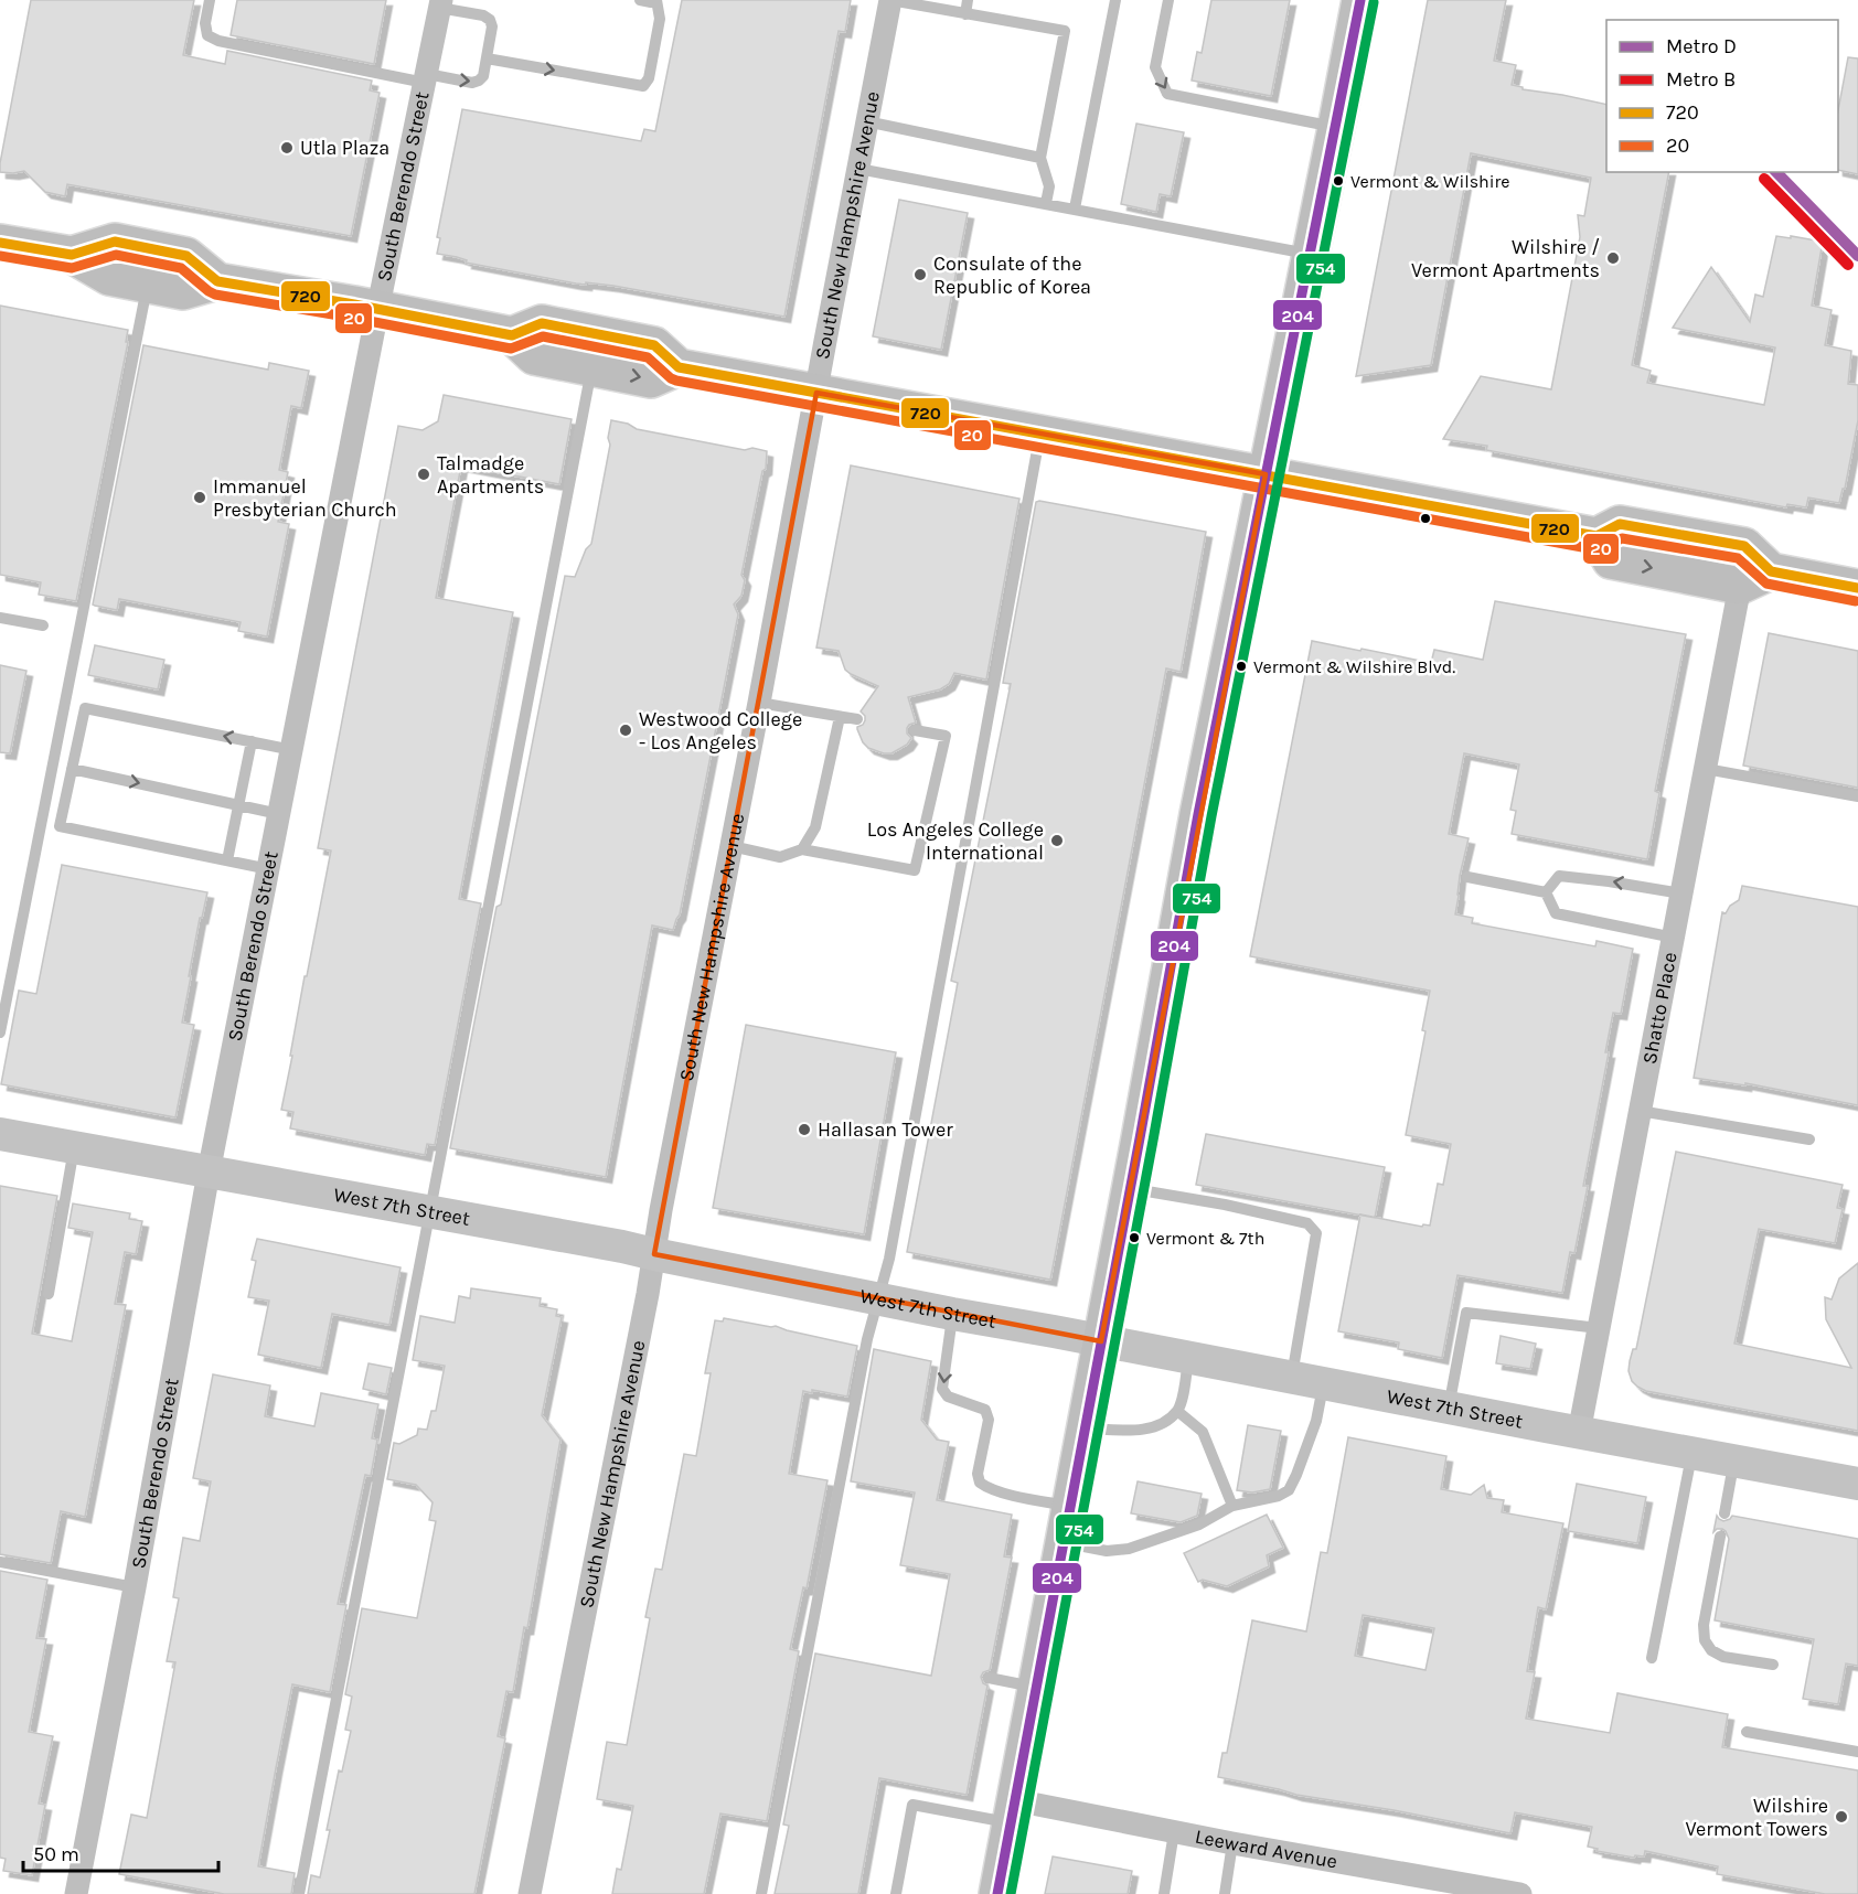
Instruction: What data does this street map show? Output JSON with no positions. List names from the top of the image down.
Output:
{
  "streets": {
    "street": [
      "South Berendo Street",
      "South New Hampshire Avenue",
      "Shatto Place",
      "West 7th Street",
      "Leeward Avenue"
    ]
  },
  "crossings": [
    ["South Berendo Street", "West 7th Street"],
    ["South New Hampshire Avenue", "West 7th Street"],
    ["Shatto Place", "West 7th Street"]
  ],
  "places": [
    "Utla Plaza",
    "Vermont & Wilshire",
    "Wilshire / Vermont Apartments",
    "Consulate of the Republic of Korea",
    "Talmadge Apartments",
    "Immanuel Presbyterian Church",
    "Vermont & Wilshire Blvd.",
    "Westwood College - Los Angeles",
    "Los Angeles College International",
    "Hallasan Tower",
    "Vermont & 7th",
    "Wilshire Vermont Towers"
  ],
  "lines": [
    "transit line 204",
    "transit line 754",
    "metro line D",
    "metro line B",
    "transit line 720",
    "transit line 20"
  ],
  "legend": [
    "Metro D",
    "Metro B",
    "720",
    "20"
  ],
  "scale_bar": "50 m"
}
